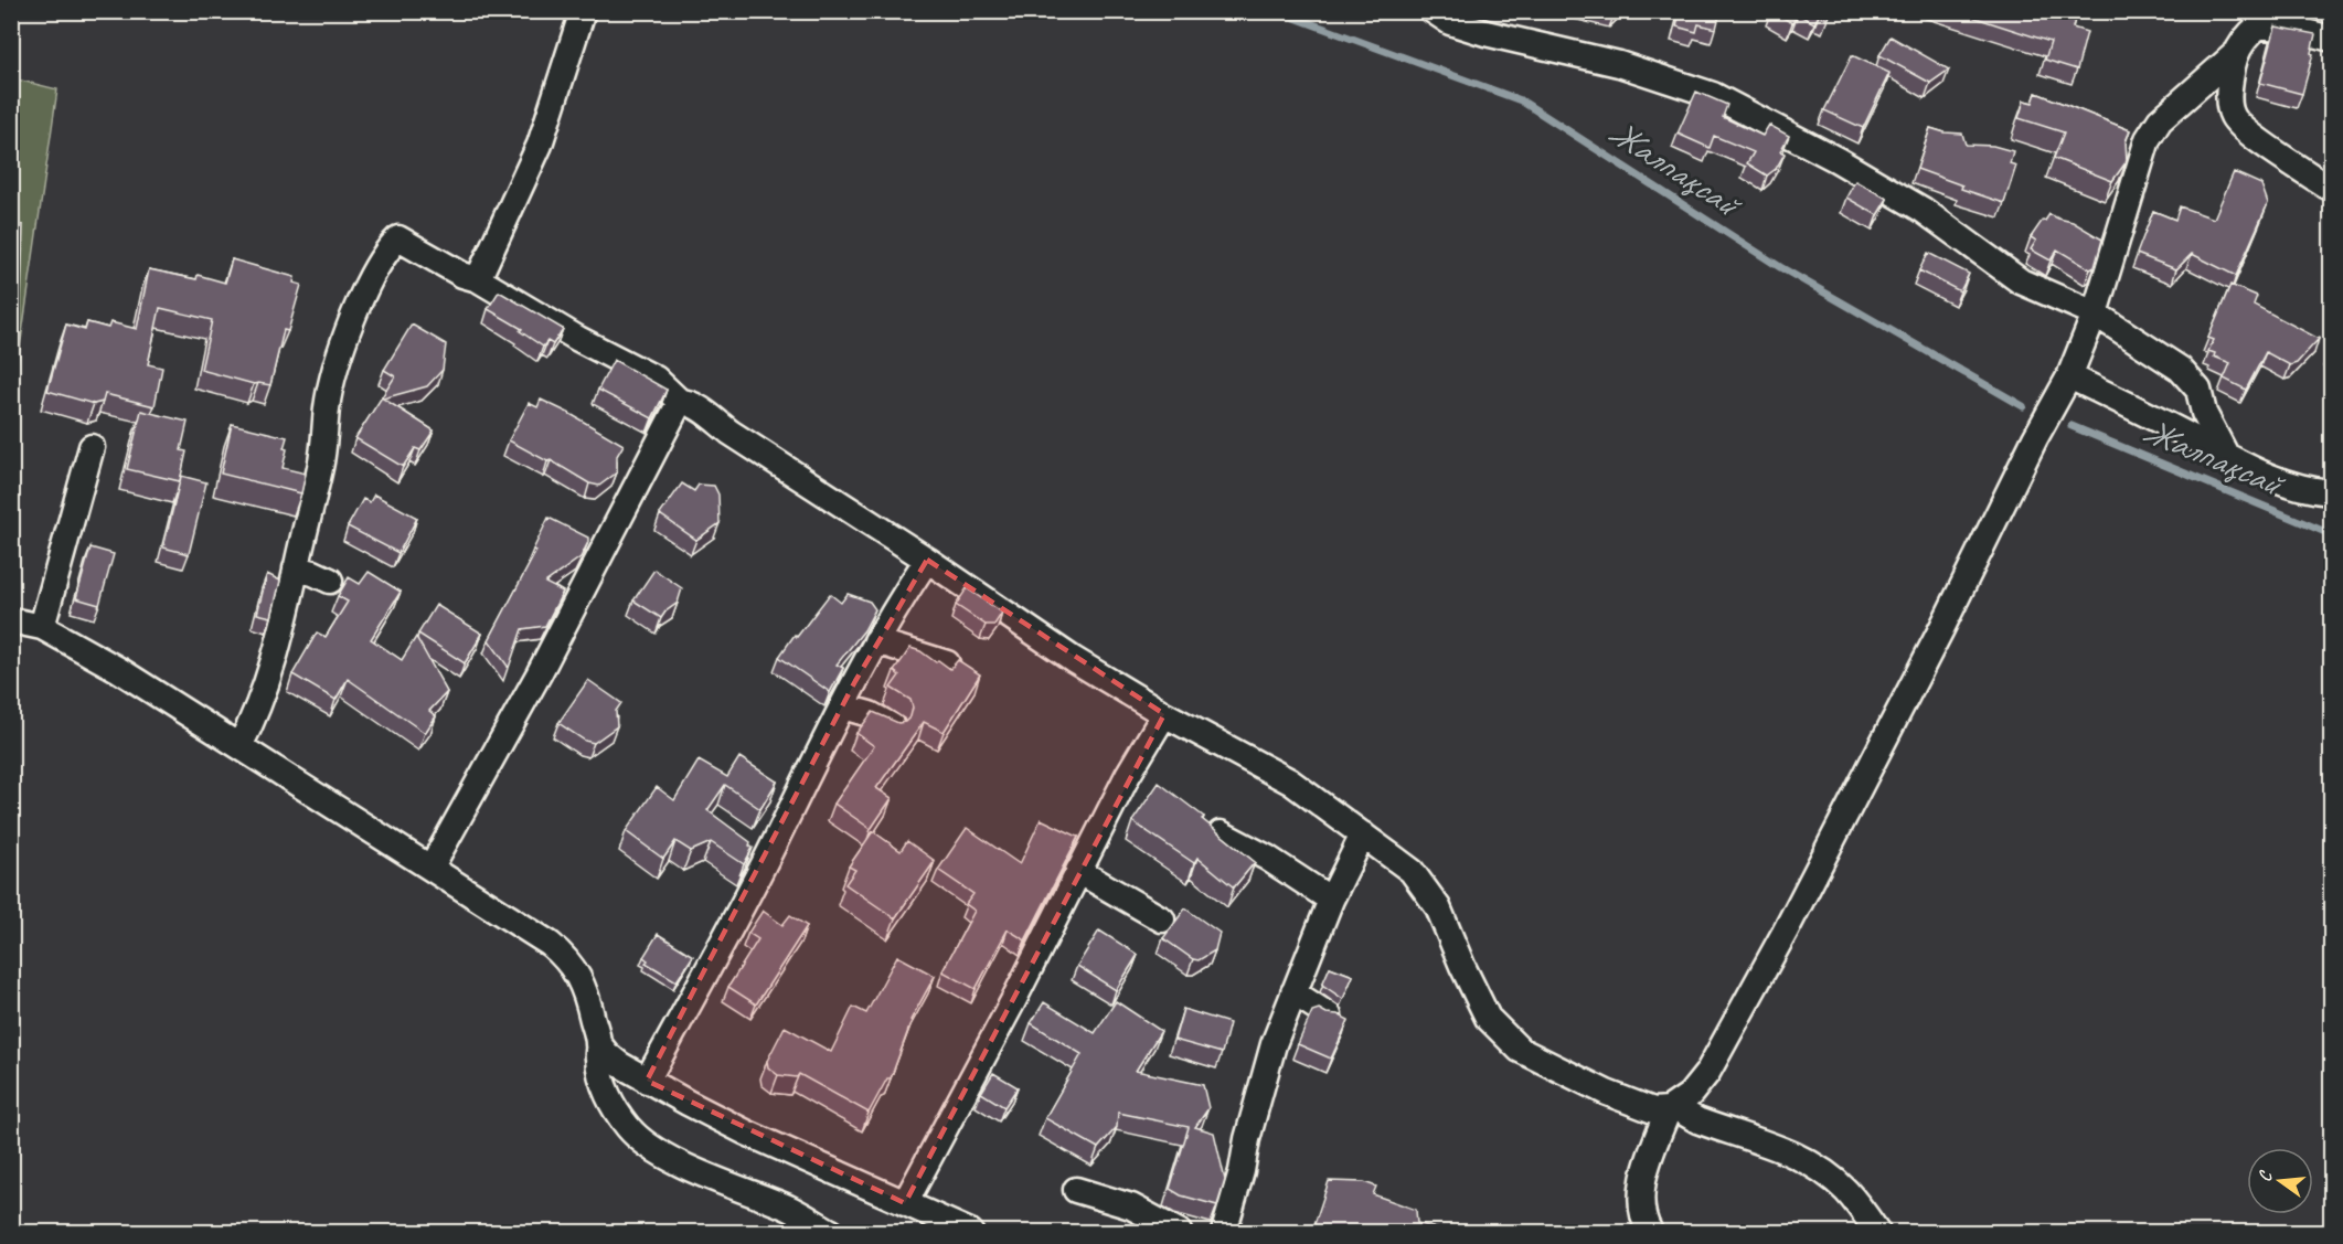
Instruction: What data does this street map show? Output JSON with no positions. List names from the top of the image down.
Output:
{
  "water": ["Жалпақсай"],
  "north": "left"
}
